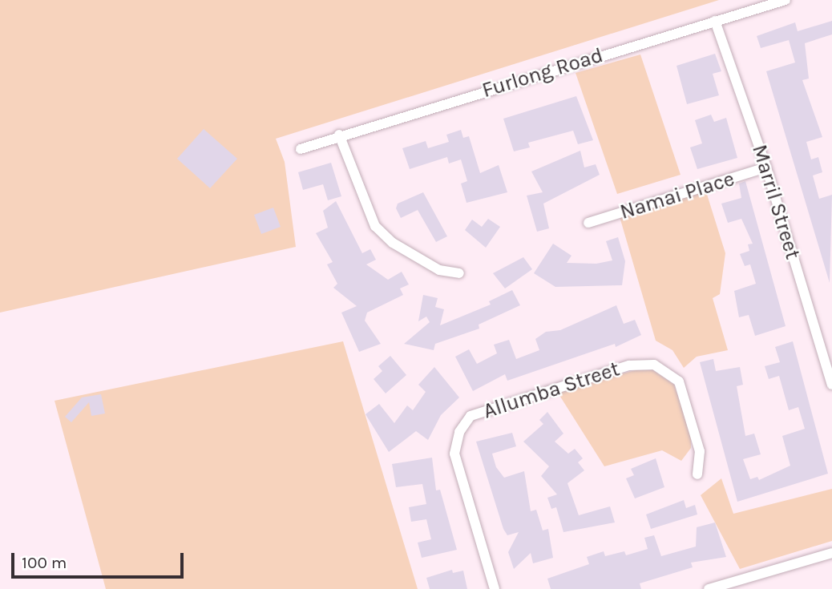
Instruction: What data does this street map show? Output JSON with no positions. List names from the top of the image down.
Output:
{
  "streets": {
    "street": [
      "Furlong Road",
      "Namai Place",
      "Marril Street",
      "Allumba Street"
    ]
  },
  "crossings": [
    ["Furlong Road", "Marril Street"],
    ["Namai Place", "Marril Street"]
  ],
  "scale_bar": "100 m"
}
